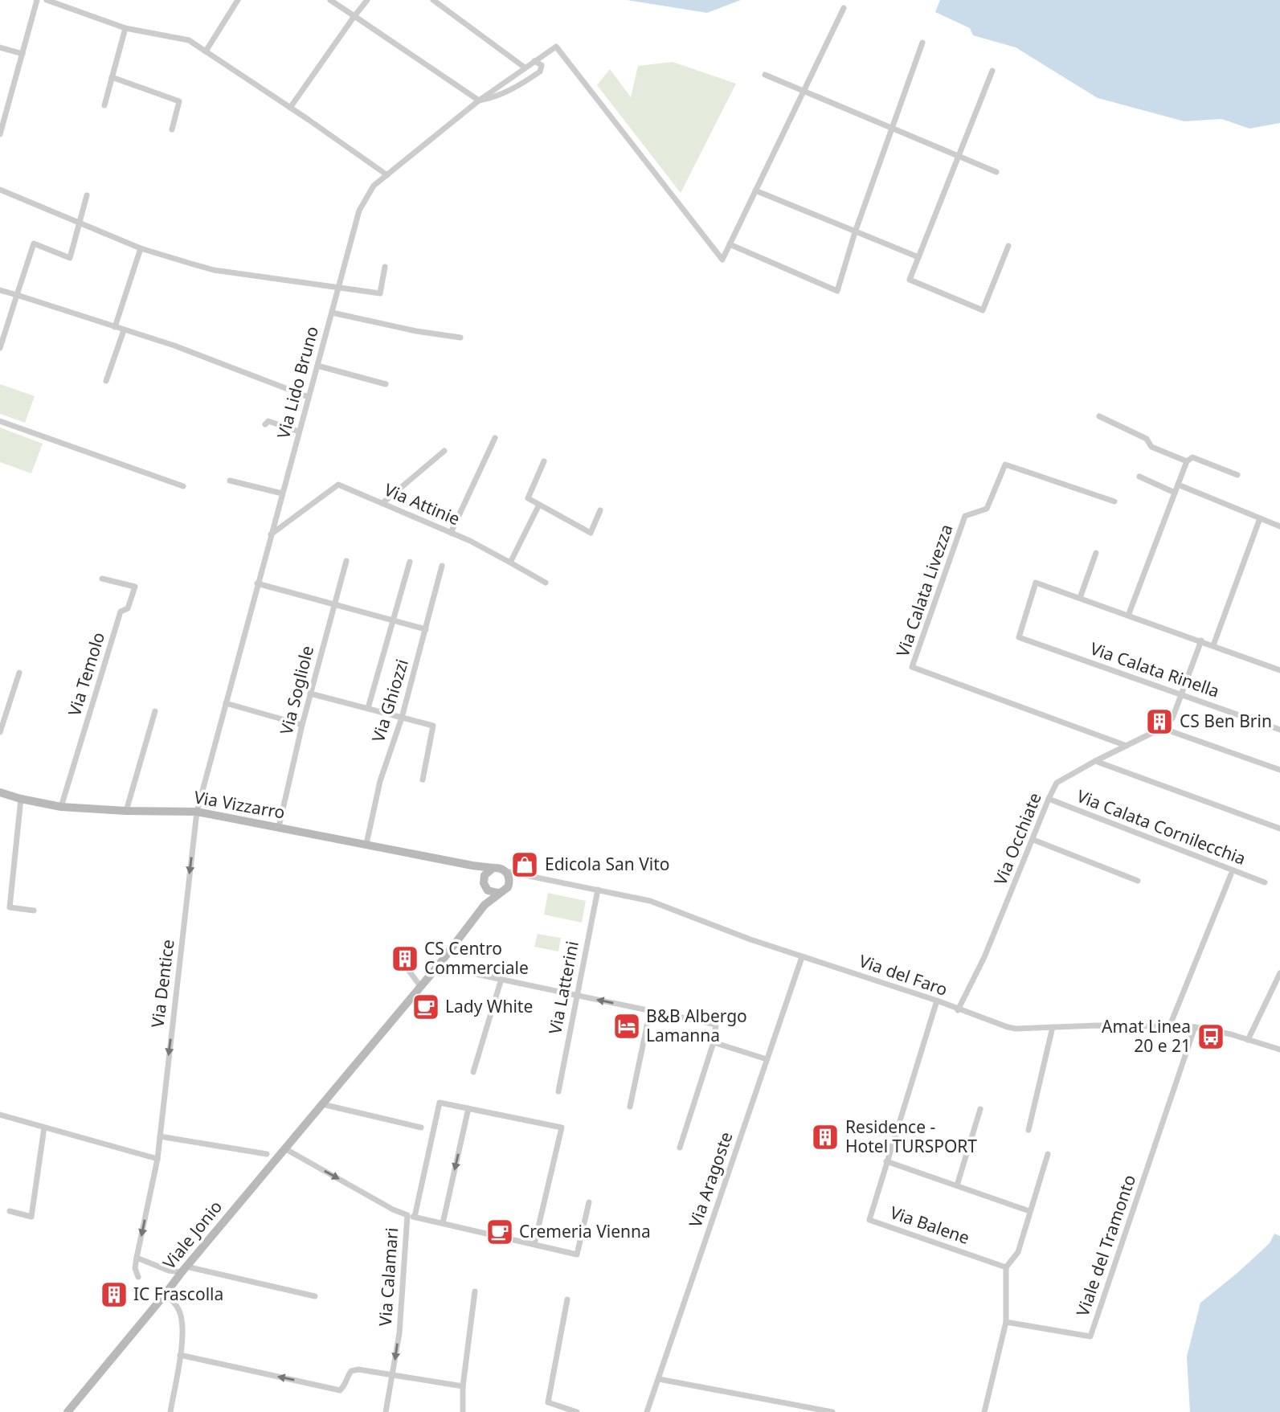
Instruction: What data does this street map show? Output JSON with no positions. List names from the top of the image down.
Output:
{
  "streets": {
    "street": [
      "Via Lido Bruno",
      "Via Attinie",
      "Via Calata Livezza",
      "Via Calata Rinella",
      "Via Temolo",
      "Via Sogliole",
      "Via Ghiozzi",
      "Via Vizzarro",
      "Via Calata Cornilecchia",
      "Via Occhiate",
      "Via del Faro",
      "Via Dentice",
      "Via Latterini",
      "Via Aragoste",
      "Via Balene",
      "Viale Jonio",
      "Viale del Tramonto",
      "Via Calamari"
    ]
  },
  "crossings": [
    ["Via Lido Bruno", "Via Attinie"],
    ["Via Lido Bruno", "Via Vizzarro"],
    ["Via Lido Bruno", "Via Dentice"],
    ["Via Calata Livezza", "Via Occhiate"],
    ["Via Calata Rinella", "Via Occhiate"],
    ["Via Temolo", "Via Vizzarro"],
    ["Via Sogliole", "Via Vizzarro"],
    ["Via Ghiozzi", "Via Vizzarro"],
    ["Via Vizzarro", "Via del Faro"],
    ["Via Vizzarro", "Via Dentice"],
    ["Via Vizzarro", "Viale Jonio"],
    ["Via Calata Cornilecchia", "Via Occhiate"],
    ["Via Occhiate", "Via del Faro"],
    ["Via del Faro", "Via Latterini"],
    ["Via del Faro", "Via Aragoste"],
    ["Via del Faro", "Via Balene"],
    ["Via del Faro", "Viale Jonio"],
    ["Via del Faro", "Viale del Tramonto"],
    ["Viale Jonio", "Via Calamari"]
  ],
  "one_way": ["Via Dentice", "Via Calamari"],
  "places": {
    "building": [
      "CS Ben Brin",
      "CS Centro Commerciale",
      "Residence - Hotel TURSPORT",
      "IC Frascolla"
    ],
    "shop": ["Edicola San Vito"],
    "cafe": ["Lady White", "Cremeria Vienna"],
    "hotel": ["B&B Albergo Lamanna"],
    "bus stop": ["Amat Linea 20 e 21"]
  }
}
